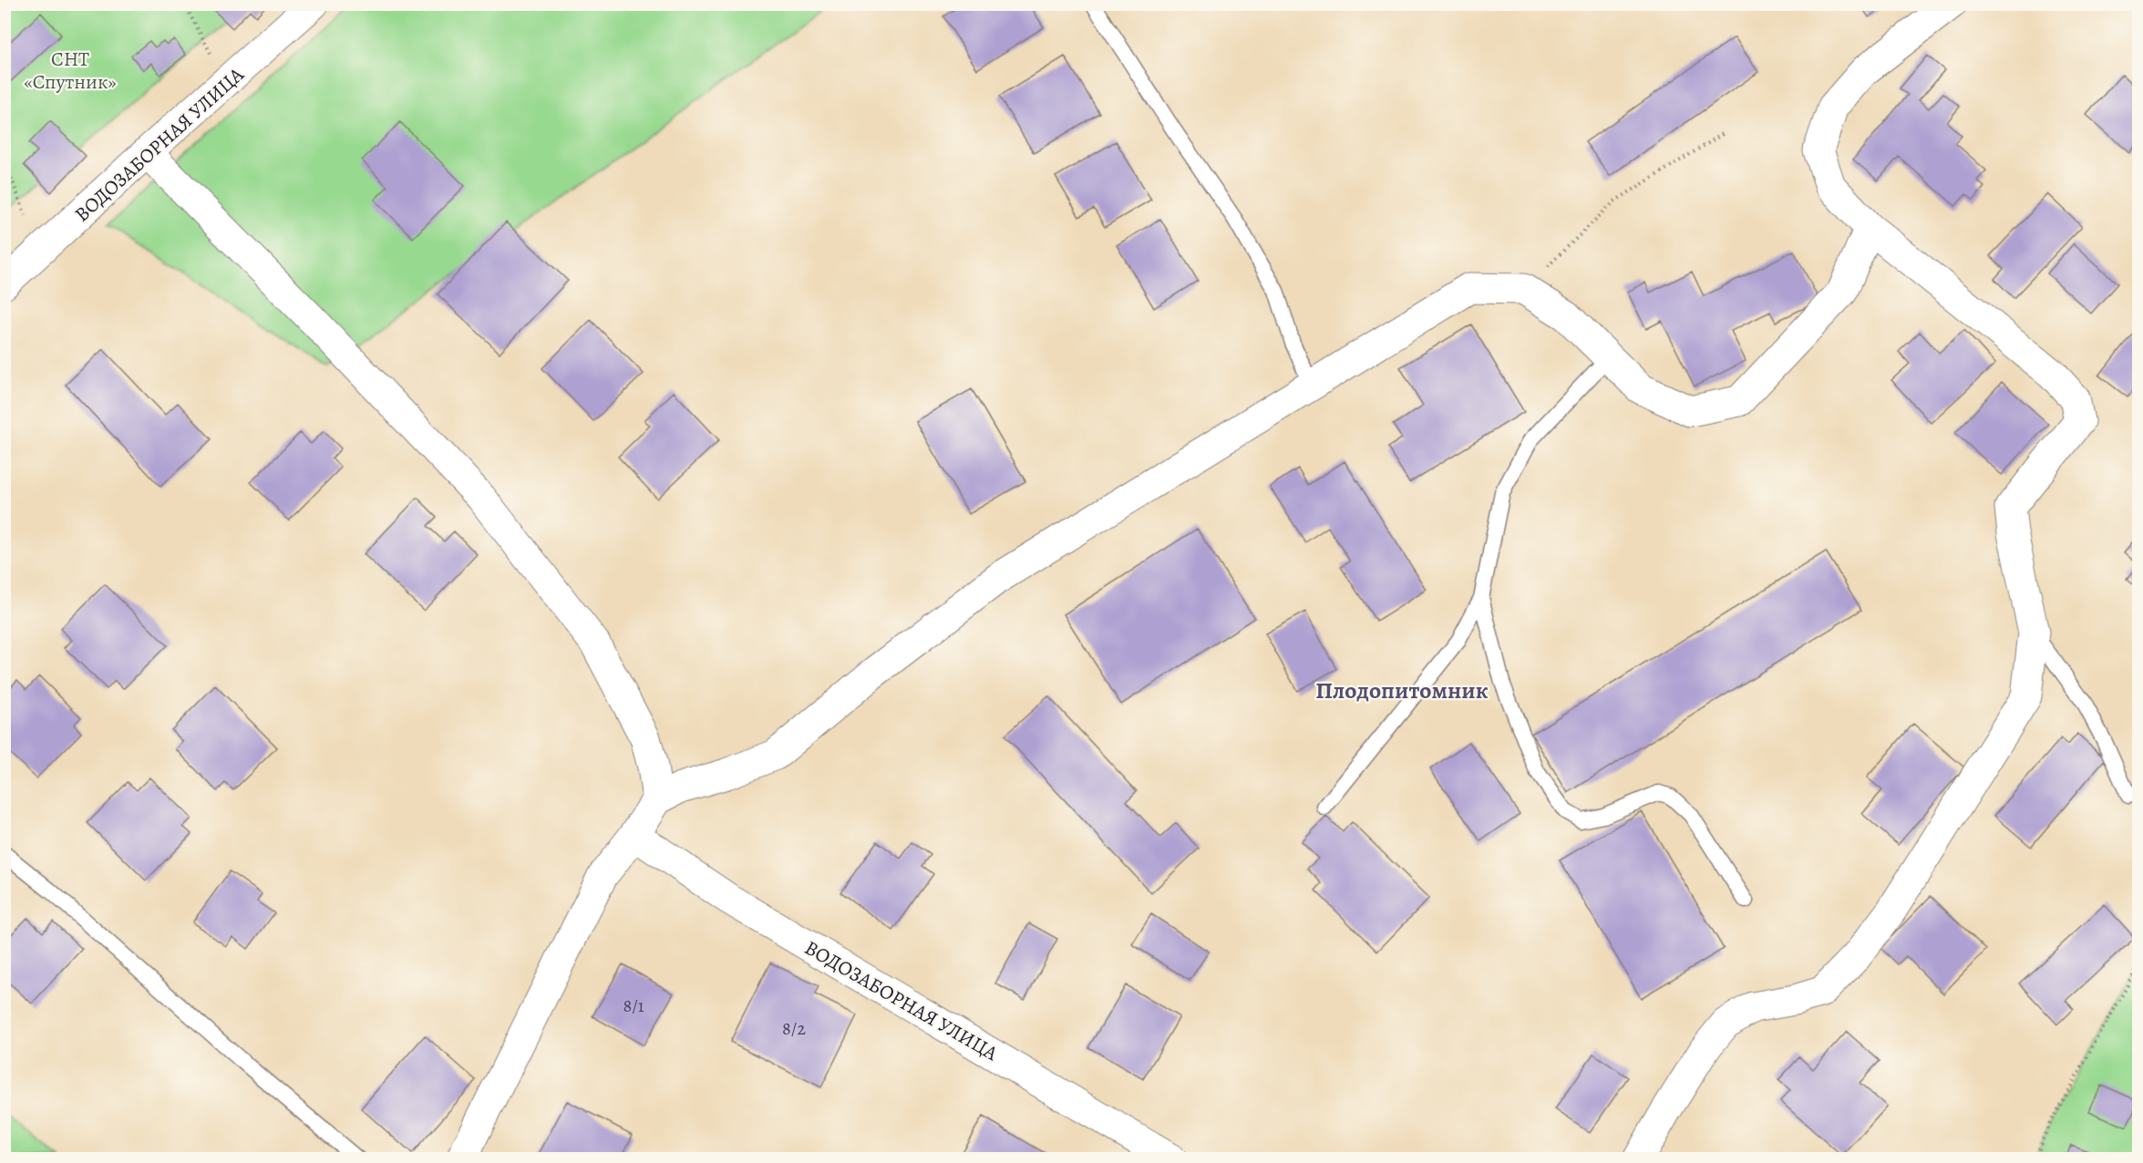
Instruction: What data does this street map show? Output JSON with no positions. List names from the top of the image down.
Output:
{
  "streets": {
    "street": ["ВОДОЗАБОРНАЯ УЛИЦА"]
  },
  "districts": ["Плодопитомник"],
  "parks": ["СНТ «Спутник»"],
  "house_numbers": ["8/1", "8/2"]
}
